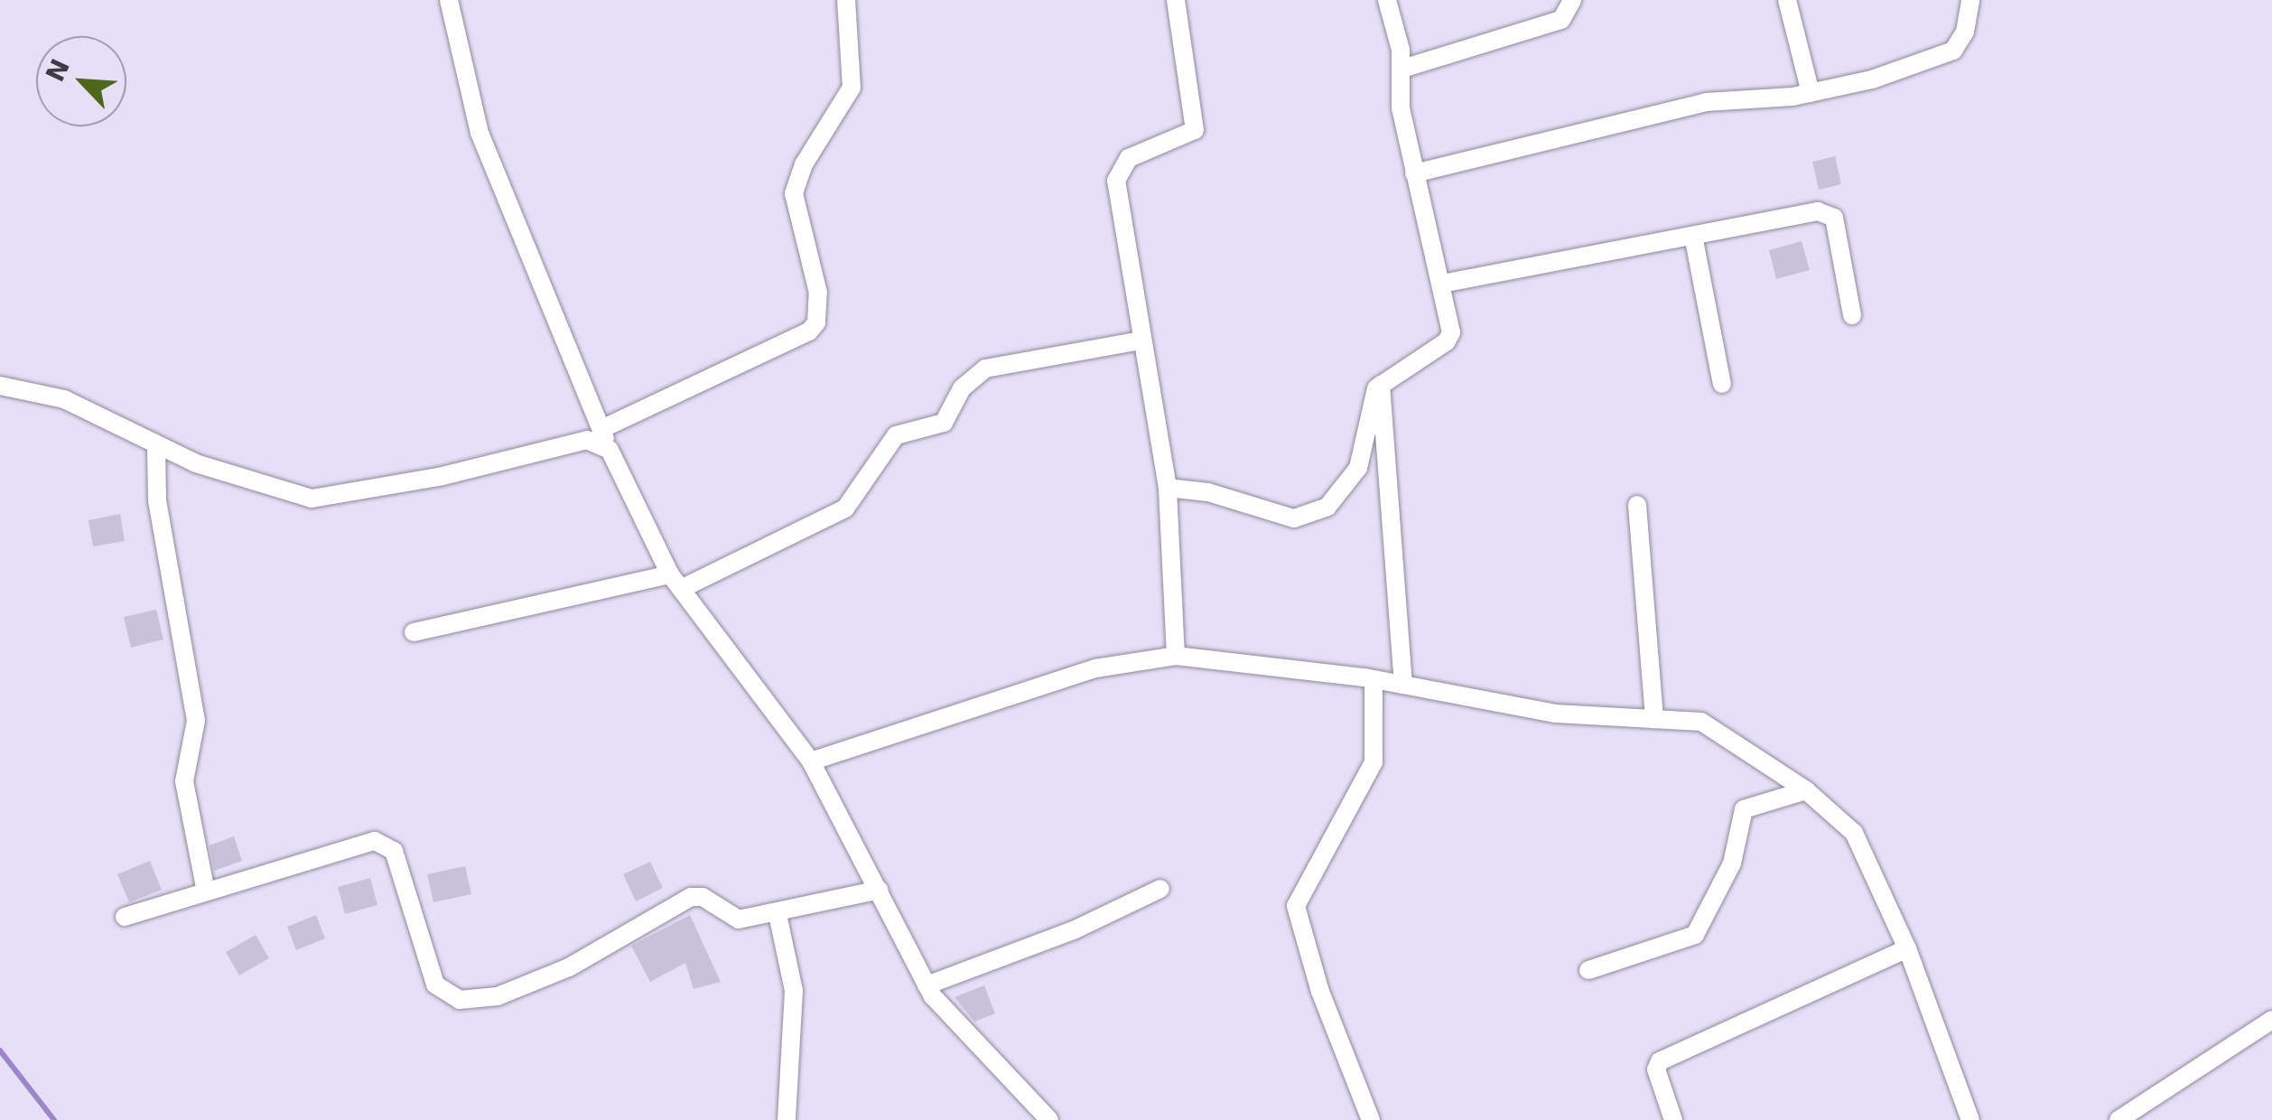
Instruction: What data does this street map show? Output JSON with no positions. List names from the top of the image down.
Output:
{
  "north": "top left"
}
